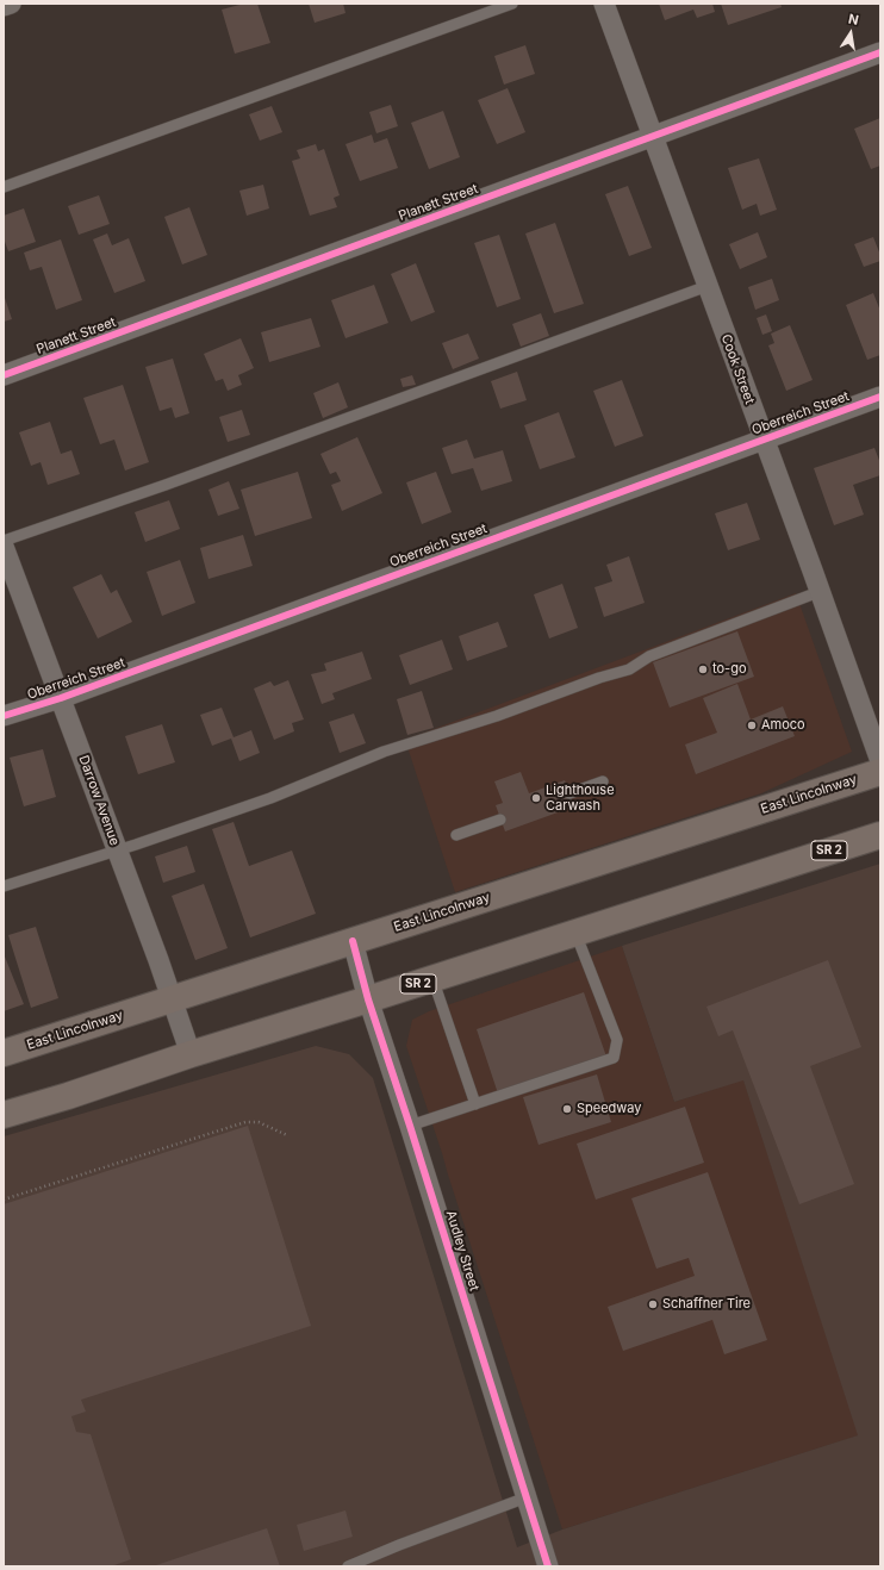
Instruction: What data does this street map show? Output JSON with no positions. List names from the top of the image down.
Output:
{
  "streets": {
    "main road": ["East Lincolnway", "SR 2"],
    "street": [
      "Planett Street",
      "Cook Street",
      "Oberreich Street",
      "Darrow Avenue",
      "Audley Street"
    ]
  },
  "crossings": [
    ["Planett Street", "Cook Street"],
    ["Cook Street", "Oberreich Street"],
    ["Oberreich Street", "Darrow Avenue"],
    ["East Lincolnway", "Darrow Avenue"],
    ["East Lincolnway", "Audley Street"],
    ["Darrow Avenue", "SR 2"],
    ["SR 2", "Audley Street"]
  ],
  "places": [
    "to-go",
    "Amoco",
    "Lighthouse Carwash",
    "Speedway",
    "Schaffner Tire"
  ],
  "north": "top"
}
